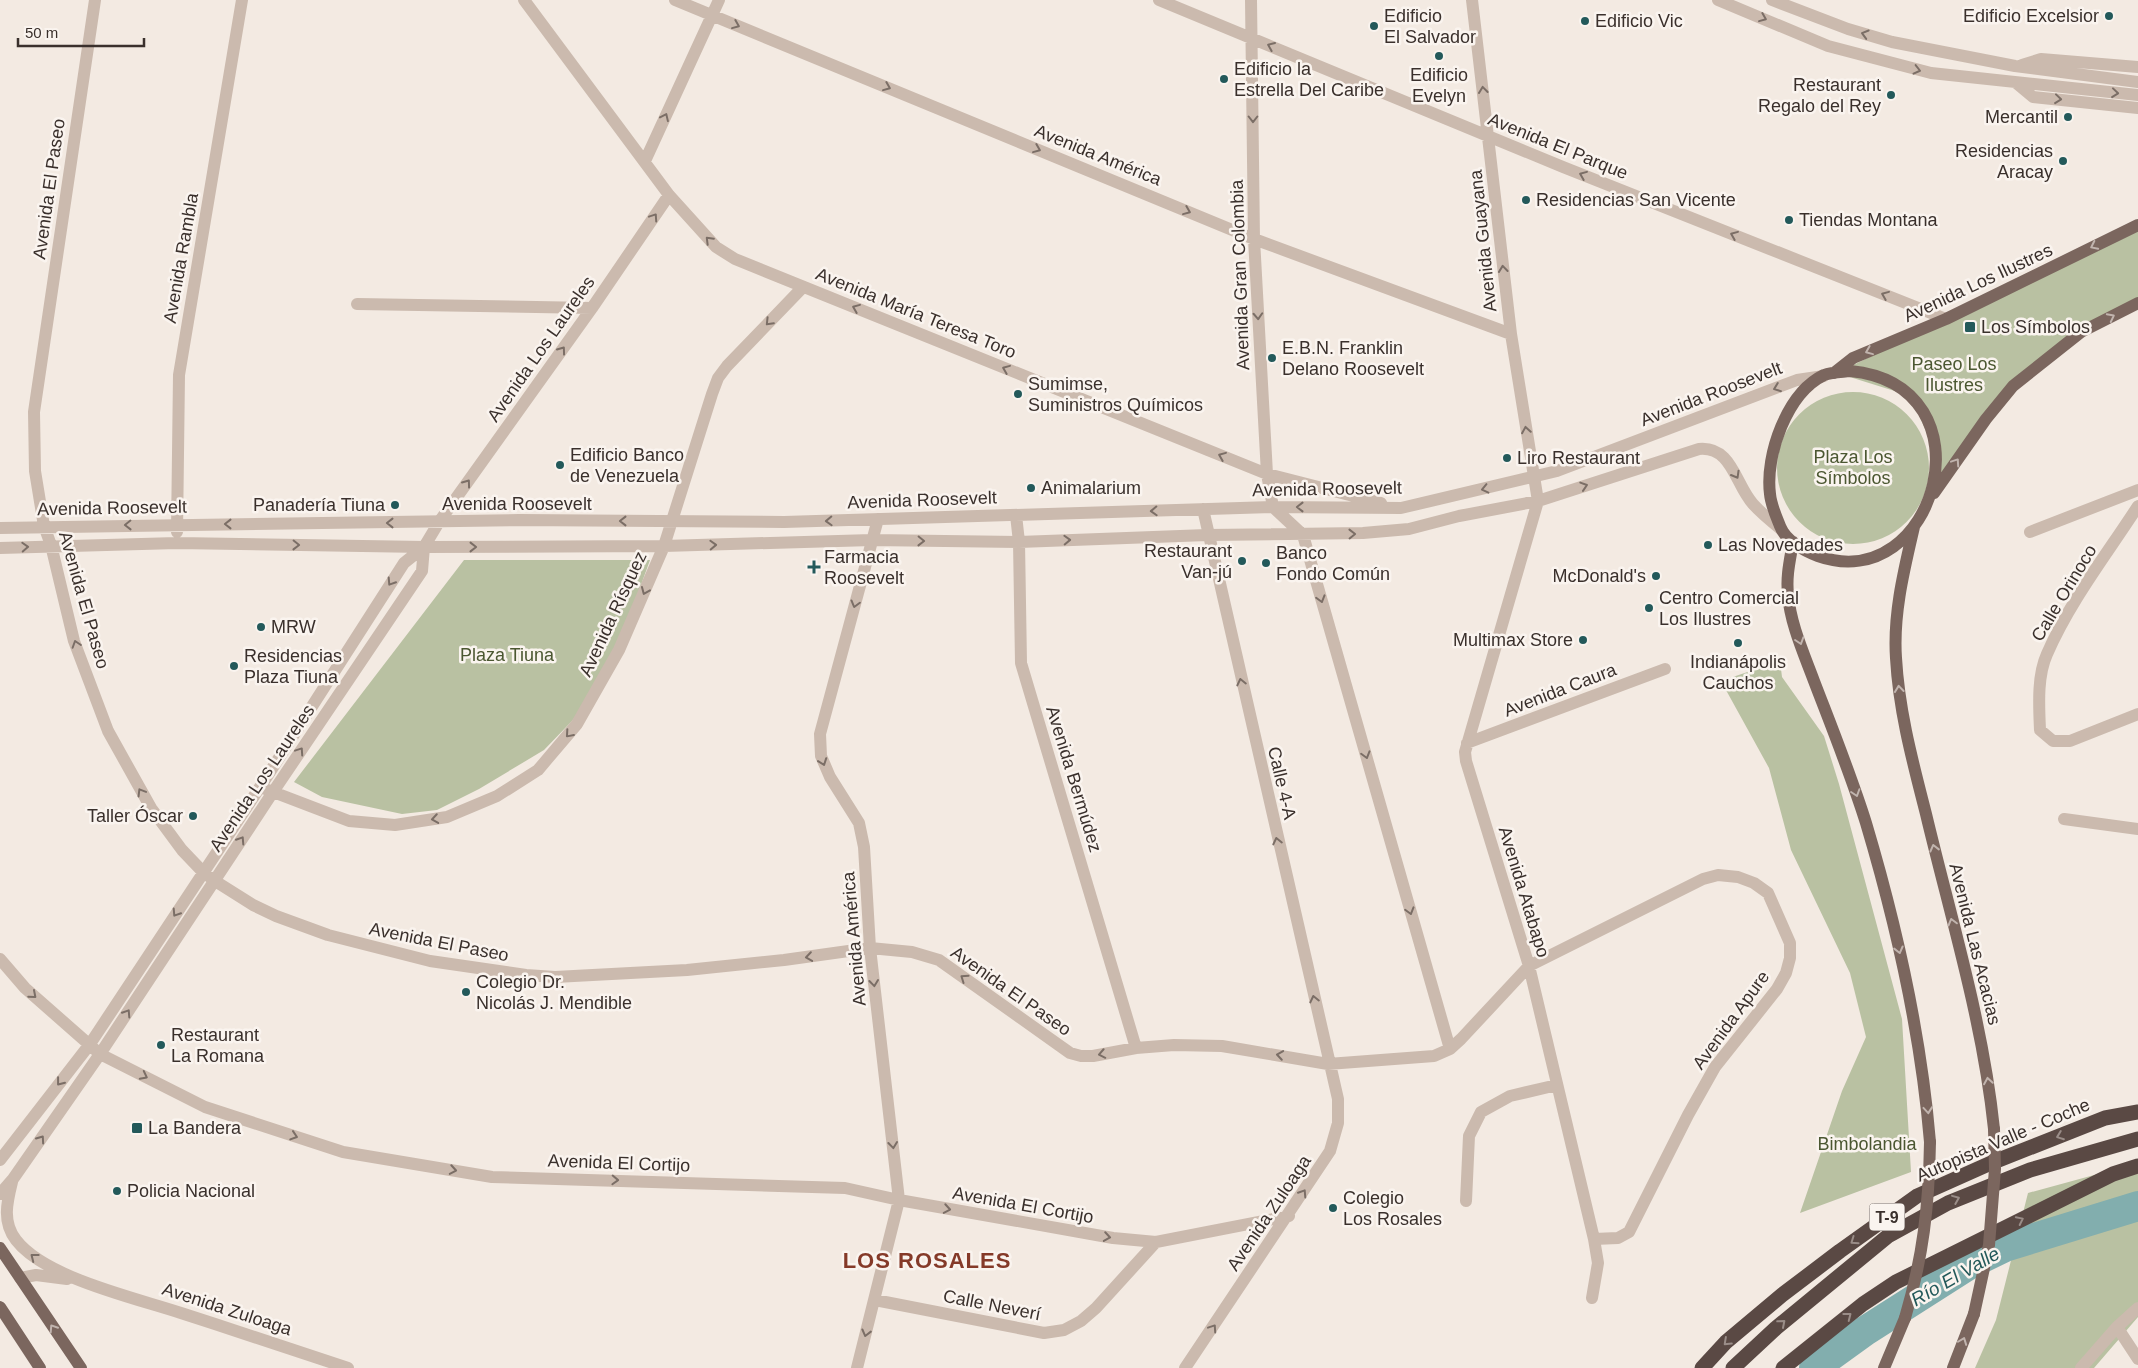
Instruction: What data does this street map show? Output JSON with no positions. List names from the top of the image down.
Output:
{
  "streets": {
    "highway": ["Autopista Valle - Coche", "T-9"],
    "main road": ["Avenida Los Ilustres", "Avenida Las Acacias"],
    "street": [
      "Avenida El Parque",
      "Avenida América",
      "Avenida El Paseo",
      "Avenida Guayana",
      "Avenida Rambla",
      "Avenida Gran Colombia",
      "Avenida María Teresa Toro",
      "Avenida Los Laureles",
      "Avenida Roosevelt",
      "Calle Orinoco",
      "Avenida Rísquez",
      "Avenida Caura",
      "Avenida Bermúdez",
      "Calle 4-A",
      "Avenida Atabapo",
      "Avenida Apure",
      "Avenida El Cortijo",
      "Avenida Zuloaga",
      "Calle Neverí"
    ]
  },
  "crossings": [
    ["Avenida El Parque", "Avenida Guayana"],
    ["Avenida El Parque", "Avenida Gran Colombia"],
    ["Avenida El Parque", "Avenida Los Ilustres"],
    ["Avenida América", "Avenida El Paseo"],
    ["Avenida América", "Avenida Guayana"],
    ["Avenida América", "Avenida Gran Colombia"],
    ["Avenida América", "Avenida Roosevelt"],
    ["Avenida América", "Avenida El Cortijo"],
    ["Avenida América", "Calle Neverí"],
    ["Avenida El Paseo", "Avenida Los Laureles"],
    ["Avenida El Paseo", "Avenida Roosevelt"],
    ["Avenida El Paseo", "Avenida Bermúdez"],
    ["Avenida El Paseo", "Calle 4-A"],
    ["Avenida El Paseo", "Avenida Atabapo"],
    ["Avenida El Paseo", "Avenida Apure"],
    ["Avenida El Paseo", "Avenida Zuloaga"],
    ["Avenida Guayana", "Avenida Roosevelt"],
    ["Avenida Guayana", "Avenida Atabapo"],
    ["Avenida Rambla", "Avenida Roosevelt"],
    ["Avenida Gran Colombia", "Avenida María Teresa Toro"],
    ["Avenida Gran Colombia", "Avenida Roosevelt"],
    ["Avenida Los Ilustres", "Avenida Roosevelt"],
    ["Avenida María Teresa Toro", "Avenida Los Laureles"],
    ["Avenida María Teresa Toro", "Avenida Roosevelt"],
    ["Avenida Los Laureles", "Avenida Roosevelt"],
    ["Avenida Los Laureles", "Avenida Rísquez"],
    ["Avenida Los Laureles", "Avenida El Cortijo"],
    ["Avenida Los Laureles", "Avenida Zuloaga"],
    ["Avenida Roosevelt", "Avenida Rísquez"],
    ["Avenida Roosevelt", "Avenida Bermúdez"],
    ["Avenida Roosevelt", "Calle 4-A"],
    ["Avenida Roosevelt", "Avenida Atabapo"],
    ["Avenida Caura", "Avenida Atabapo"],
    ["Calle 4-A", "Avenida Zuloaga"],
    ["Avenida Atabapo", "Avenida Apure"],
    ["Autopista Valle - Coche", "T-9"],
    ["Avenida El Cortijo", "Avenida Zuloaga"],
    ["Avenida El Cortijo", "Calle Neverí"]
  ],
  "one_way": [
    "Avenida El Parque",
    "Avenida América",
    "Avenida El Paseo",
    "Avenida Guayana",
    "Avenida Gran Colombia",
    "Avenida María Teresa Toro",
    "Avenida Rísquez",
    "Avenida El Cortijo",
    "Avenida Zuloaga"
  ],
  "districts": ["LOS ROSALES"],
  "water": ["Río El Valle"],
  "parks": [
    "Paseo Los Ilustres",
    "Plaza Los Símbolos",
    "Plaza Tiuna",
    "Bimbolandia"
  ],
  "places": {
    "other": [
      "Edificio Excelsior",
      "Edificio Vic",
      "Edificio El Salvador",
      "Edificio Evelyn",
      "Edificio la Estrella Del Caribe",
      "Restaurant Regalo del Rey",
      "Mercantil",
      "Residencias Aracay",
      "Residencias San Vicente",
      "Tiendas Montana",
      "E.B.N. Franklin Delano Roosevelt",
      "Sumimse, Suministros Químicos",
      "Liro Restaurant",
      "Edificio Banco de Venezuela",
      "Animalarium",
      "Panadería Tiuna",
      "Las Novedades",
      "Restaurant Van-jú",
      "Banco Fondo Común",
      "McDonald's",
      "Centro Comercial Los Ilustres",
      "MRW",
      "Multimax Store",
      "Indianápolis Cauchos",
      "Residencias Plaza Tiuna",
      "Taller Óscar",
      "Colegio Dr. Nicolás J. Mendible",
      "Restaurant La Romana",
      "Policia Nacional",
      "Colegio Los Rosales"
    ],
    "transit": ["Los Símbolos", "La Bandera"],
    "health": ["Farmacia Roosevelt"]
  },
  "scale_bar": "50 m"
}
